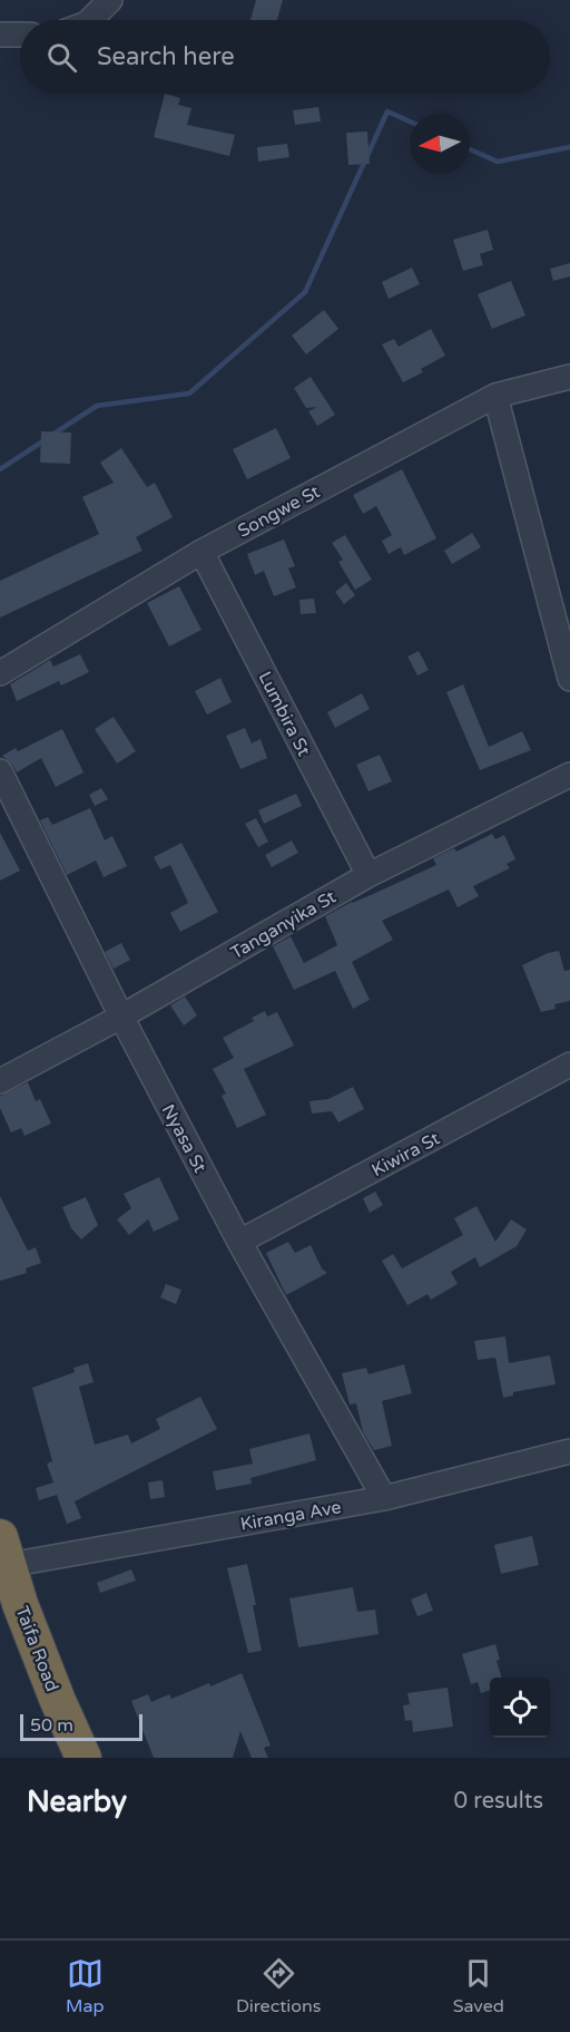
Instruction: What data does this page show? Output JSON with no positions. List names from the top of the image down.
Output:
{
  "streets": {
    "highway": ["Taifa Road"],
    "street": [
      "Songwe St",
      "Lumbira St",
      "Tanganyika St",
      "Nyasa St",
      "Kiwira St",
      "Kiranga Ave"
    ]
  },
  "crossings": [
    ["Songwe St", "Lumbira St"],
    ["Lumbira St", "Tanganyika St"],
    ["Tanganyika St", "Nyasa St"],
    ["Nyasa St", "Kiwira St"],
    ["Nyasa St", "Kiranga Ave"],
    ["Kiranga Ave", "Taifa Road"]
  ],
  "scale_bar": "50 m",
  "north": "left",
  "page": {
    "search": "Search here",
    "scale": "50 m",
    "heading": ["Nearby", "0 results"],
    "nav": ["Map", "Directions", "Saved"]
  }
}
